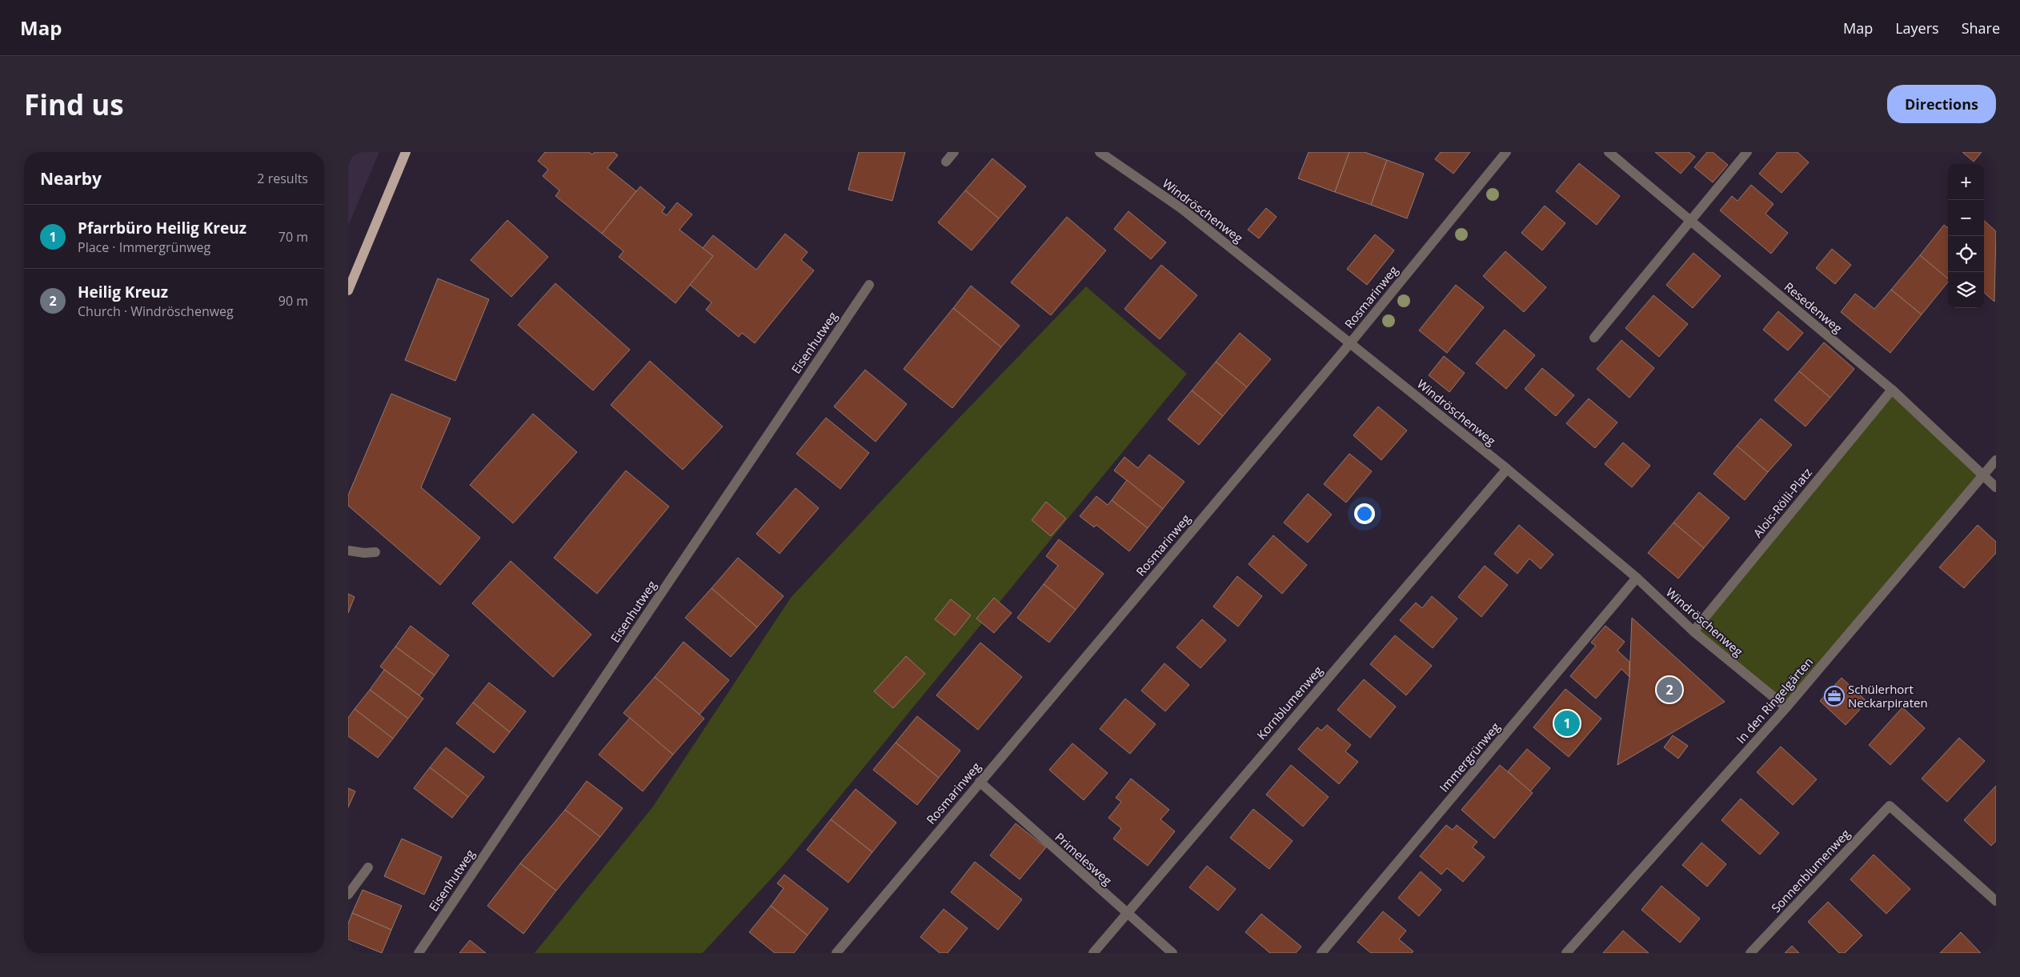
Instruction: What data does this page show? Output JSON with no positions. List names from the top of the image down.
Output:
{
  "streets": {
    "street": [
      "Windröschenweg",
      "Rosmarinweg",
      "Resedenweg",
      "Eisenhutweg",
      "Alois-Rölli-Platz",
      "In den Ringelgärten",
      "Kornblumenweg",
      "Immergrünweg",
      "Primelesweg",
      "Sonnenblumenweg"
    ]
  },
  "crossings": [
    ["Windröschenweg", "Rosmarinweg"],
    ["Windröschenweg", "Alois-Rölli-Platz"],
    ["Windröschenweg", "In den Ringelgärten"],
    ["Windröschenweg", "Kornblumenweg"],
    ["Windröschenweg", "Immergrünweg"],
    ["Rosmarinweg", "Primelesweg"],
    ["Resedenweg", "Alois-Rölli-Platz"],
    ["Resedenweg", "In den Ringelgärten"],
    ["Kornblumenweg", "Primelesweg"]
  ],
  "places": {
    "office": ["Schülerhort Neckarpiraten"]
  },
  "page": {
    "header": "Map",
    "nav": ["Map", "Layers", "Share"],
    "buttons": "Directions",
    "title": "Find us",
    "heading": ["Nearby", "2 results"],
    "map_buttons": ["+", "−"],
    "list": [
      {
        "mark": "1",
        "name": "Pfarrbüro Heilig Kreuz",
        "note": "Place · Immergrünweg",
        "value": "70 m"
      },
      {
        "mark": "2",
        "name": "Heilig Kreuz",
        "note": "Church · Windröschenweg",
        "value": "90 m"
      }
    ],
    "pins": ["2", "1"]
  }
}
